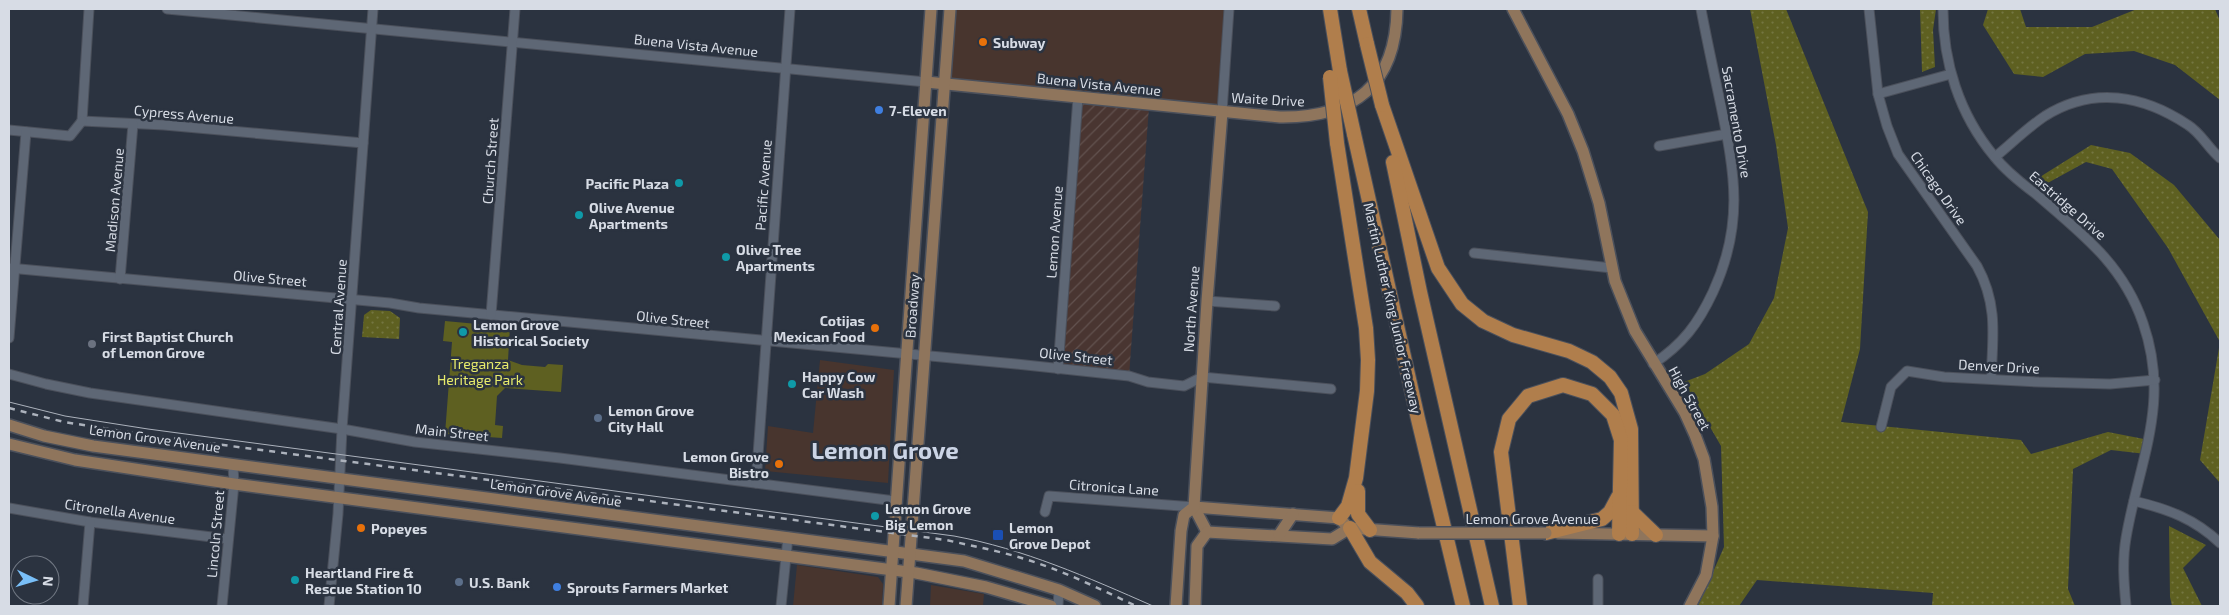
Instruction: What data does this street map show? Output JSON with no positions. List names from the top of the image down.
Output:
{
  "streets": {
    "highway": ["Martin Luther King Junior Freeway"],
    "main road": [
      "Buena Vista Avenue",
      "Waite Drive",
      "Broadway",
      "North Avenue",
      "High Street",
      "Lemon Grove Avenue"
    ],
    "street": [
      "Cypress Avenue",
      "Sacramento Drive",
      "Church Street",
      "Pacific Avenue",
      "Chicago Drive",
      "Madison Avenue",
      "Eastridge Drive",
      "Lemon Avenue",
      "Olive Street",
      "Central Avenue",
      "Denver Drive",
      "Main Street",
      "Citronica Lane",
      "Citronella Avenue",
      "Lincoln Street"
    ]
  },
  "crossings": [
    ["Buena Vista Avenue", "Waite Drive"],
    ["Buena Vista Avenue", "Church Street"],
    ["Buena Vista Avenue", "Pacific Avenue"],
    ["Buena Vista Avenue", "Lemon Avenue"],
    ["Buena Vista Avenue", "Broadway"],
    ["Buena Vista Avenue", "Central Avenue"],
    ["Buena Vista Avenue", "North Avenue"],
    ["Waite Drive", "North Avenue"],
    ["Cypress Avenue", "Madison Avenue"],
    ["Cypress Avenue", "Central Avenue"],
    ["Sacramento Drive", "High Street"],
    ["Church Street", "Olive Street"],
    ["Pacific Avenue", "Olive Street"],
    ["Pacific Avenue", "Main Street"],
    ["Chicago Drive", "Denver Drive"],
    ["Madison Avenue", "Olive Street"],
    ["Eastridge Drive", "Denver Drive"],
    ["Lemon Avenue", "Olive Street"],
    ["Olive Street", "Broadway"],
    ["Olive Street", "Central Avenue"],
    ["Olive Street", "North Avenue"],
    ["Broadway", "Main Street"],
    ["Broadway", "Lemon Grove Avenue"],
    ["Central Avenue", "Main Street"],
    ["Central Avenue", "Lemon Grove Avenue"],
    ["North Avenue", "Citronica Lane"],
    ["High Street", "Lemon Grove Avenue"],
    ["Lemon Grove Avenue", "Lincoln Street"],
    ["Citronella Avenue", "Lincoln Street"]
  ],
  "districts": ["Lemon Grove"],
  "parks": ["Treganza Heritage Park"],
  "places": {
    "other": [
      "Subway",
      "7-Eleven",
      "Pacific Plaza",
      "Olive Avenue Apartments",
      "Olive Tree Apartments",
      "Cotijas Mexican Food",
      "Lemon Grove Historical Society",
      "First Baptist Church of Lemon Grove",
      "Happy Cow Car Wash",
      "Lemon Grove City Hall",
      "Lemon Grove Bistro",
      "Lemon Grove Big Lemon",
      "Popeyes",
      "Heartland Fire & Rescue Station 10",
      "U.S. Bank",
      "Sprouts Farmers Market"
    ],
    "transit": ["Lemon Grove Depot"]
  },
  "north": "right"
}
